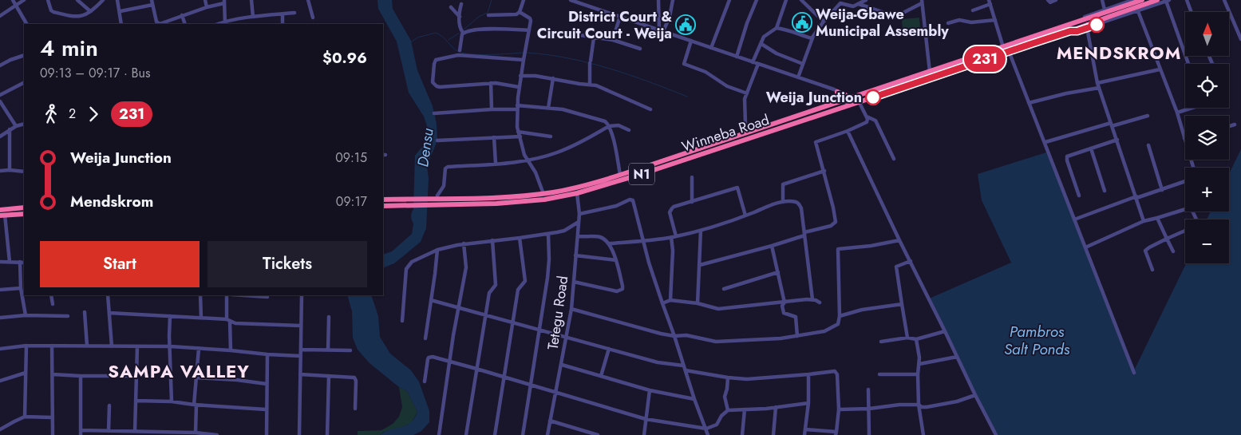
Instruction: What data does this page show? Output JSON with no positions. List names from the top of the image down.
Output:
{
  "streets": {
    "highway": ["Winneba Road", "N1"],
    "street": ["Tetegu Road"]
  },
  "crossings": [
    ["Winneba Road", "Tetegu Road"]
  ],
  "districts": ["MENDSKROM", "SAMPA VALLEY"],
  "water": ["Densu", "Pambros Salt Ponds"],
  "places": {
    "public building": ["Weija-Gbawe Municipal Assembly", "District Court & Circuit Court - Weija"],
    "other": ["Weija Junction"]
  },
  "lines": ["bus line 231"],
  "north": "top",
  "page": {
    "on_map": "231",
    "map_buttons": ["+", "−"],
    "heading": ["4 min", "09:13 – 09:17 · Bus", "$0.96"],
    "legs": ["2", "231"],
    "list": [
      {
        "name": "Weija Junction",
        "value": "09:15"
      },
      {
        "name": "Mendskrom",
        "value": "09:17"
      }
    ],
    "buttons": ["Start", "Tickets"]
  }
}
